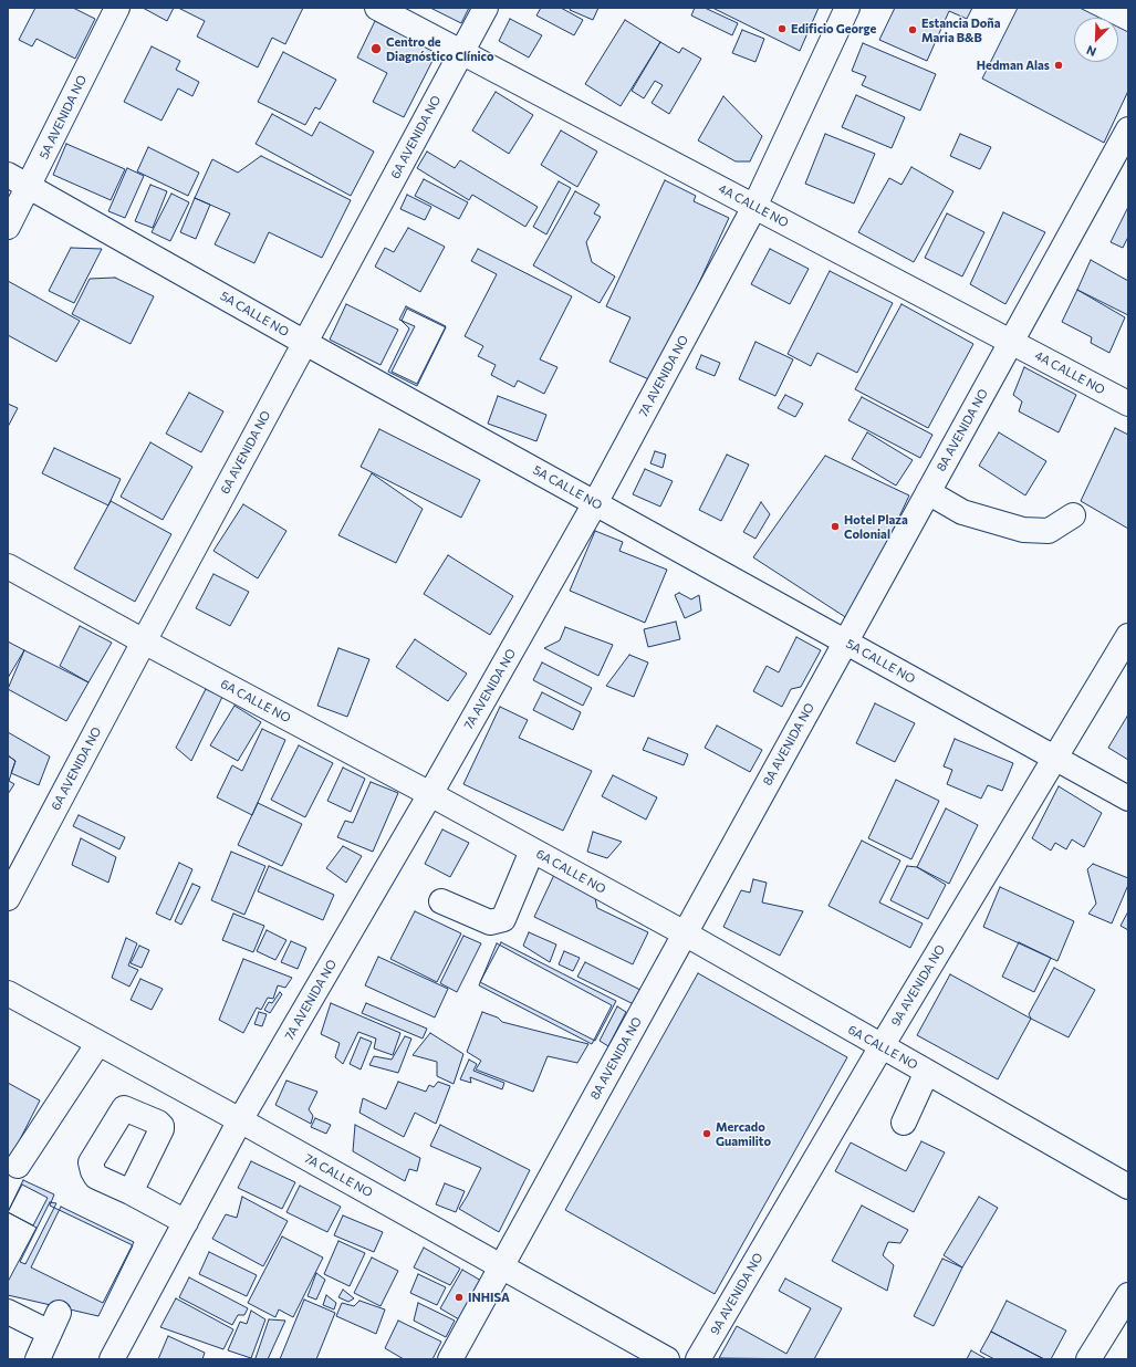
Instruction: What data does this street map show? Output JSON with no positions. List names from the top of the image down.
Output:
{
  "streets": {
    "street": [
      "5A AVENIDA NO",
      "6A AVENIDA NO",
      "4A CALLE NO",
      "5A CALLE NO",
      "7A AVENIDA NO",
      "8A AVENIDA NO",
      "6A CALLE NO",
      "9A AVENIDA NO",
      "7A CALLE NO"
    ]
  },
  "crossings": [
    ["5A AVENIDA NO", "5A CALLE NO"],
    ["6A AVENIDA NO", "4A CALLE NO"],
    ["6A AVENIDA NO", "5A CALLE NO"],
    ["6A AVENIDA NO", "6A CALLE NO"],
    ["4A CALLE NO", "7A AVENIDA NO"],
    ["4A CALLE NO", "8A AVENIDA NO"],
    ["5A CALLE NO", "7A AVENIDA NO"],
    ["5A CALLE NO", "8A AVENIDA NO"],
    ["5A CALLE NO", "9A AVENIDA NO"],
    ["7A AVENIDA NO", "6A CALLE NO"],
    ["7A AVENIDA NO", "7A CALLE NO"],
    ["8A AVENIDA NO", "6A CALLE NO"],
    ["8A AVENIDA NO", "7A CALLE NO"],
    ["6A CALLE NO", "9A AVENIDA NO"]
  ],
  "places": [
    "Edificio George",
    "Estancia Doña Maria B&B",
    "Centro de Diagnóstico Clínico",
    "Hedman Alas",
    "Hotel Plaza Colonial",
    "Mercado Guamilito",
    "INHISA"
  ],
  "north": "bottom left"
}
